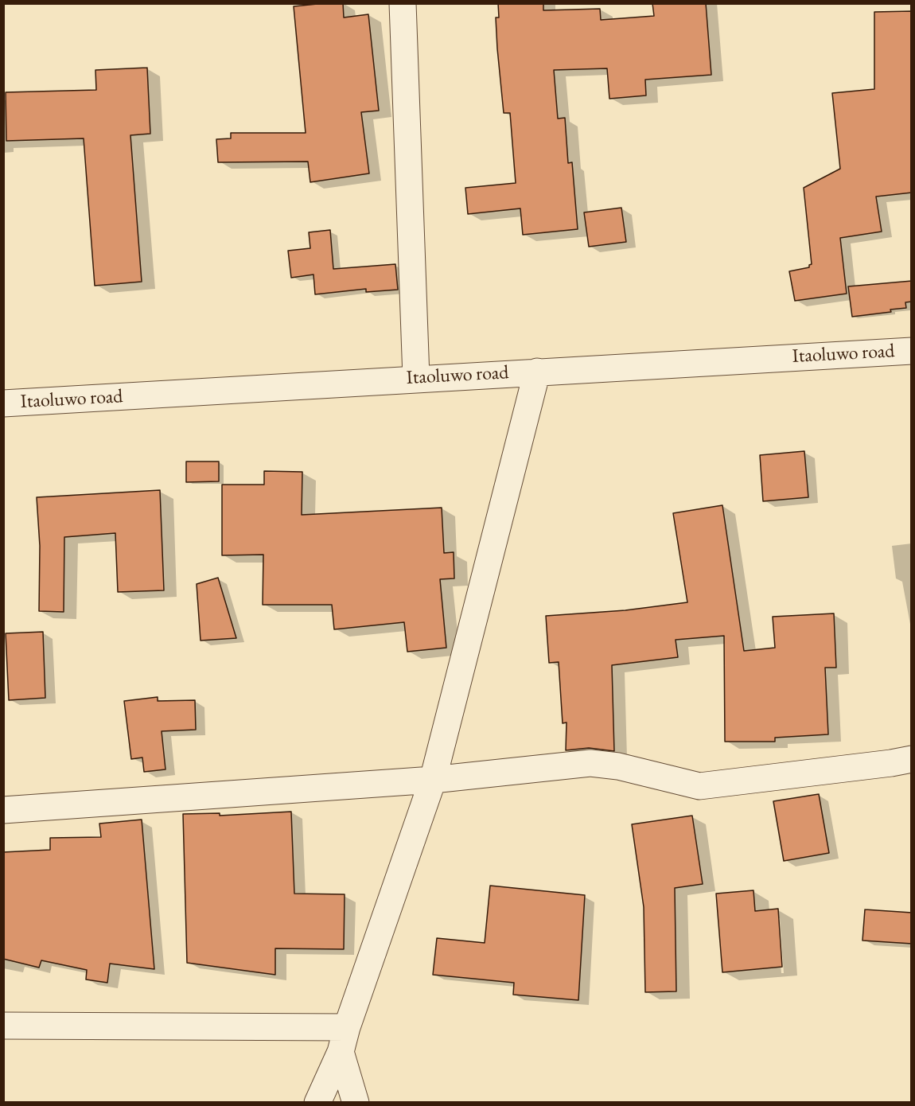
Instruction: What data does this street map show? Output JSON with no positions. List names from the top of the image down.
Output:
{
  "streets": {
    "street": ["Itaoluwo road"]
  }
}
